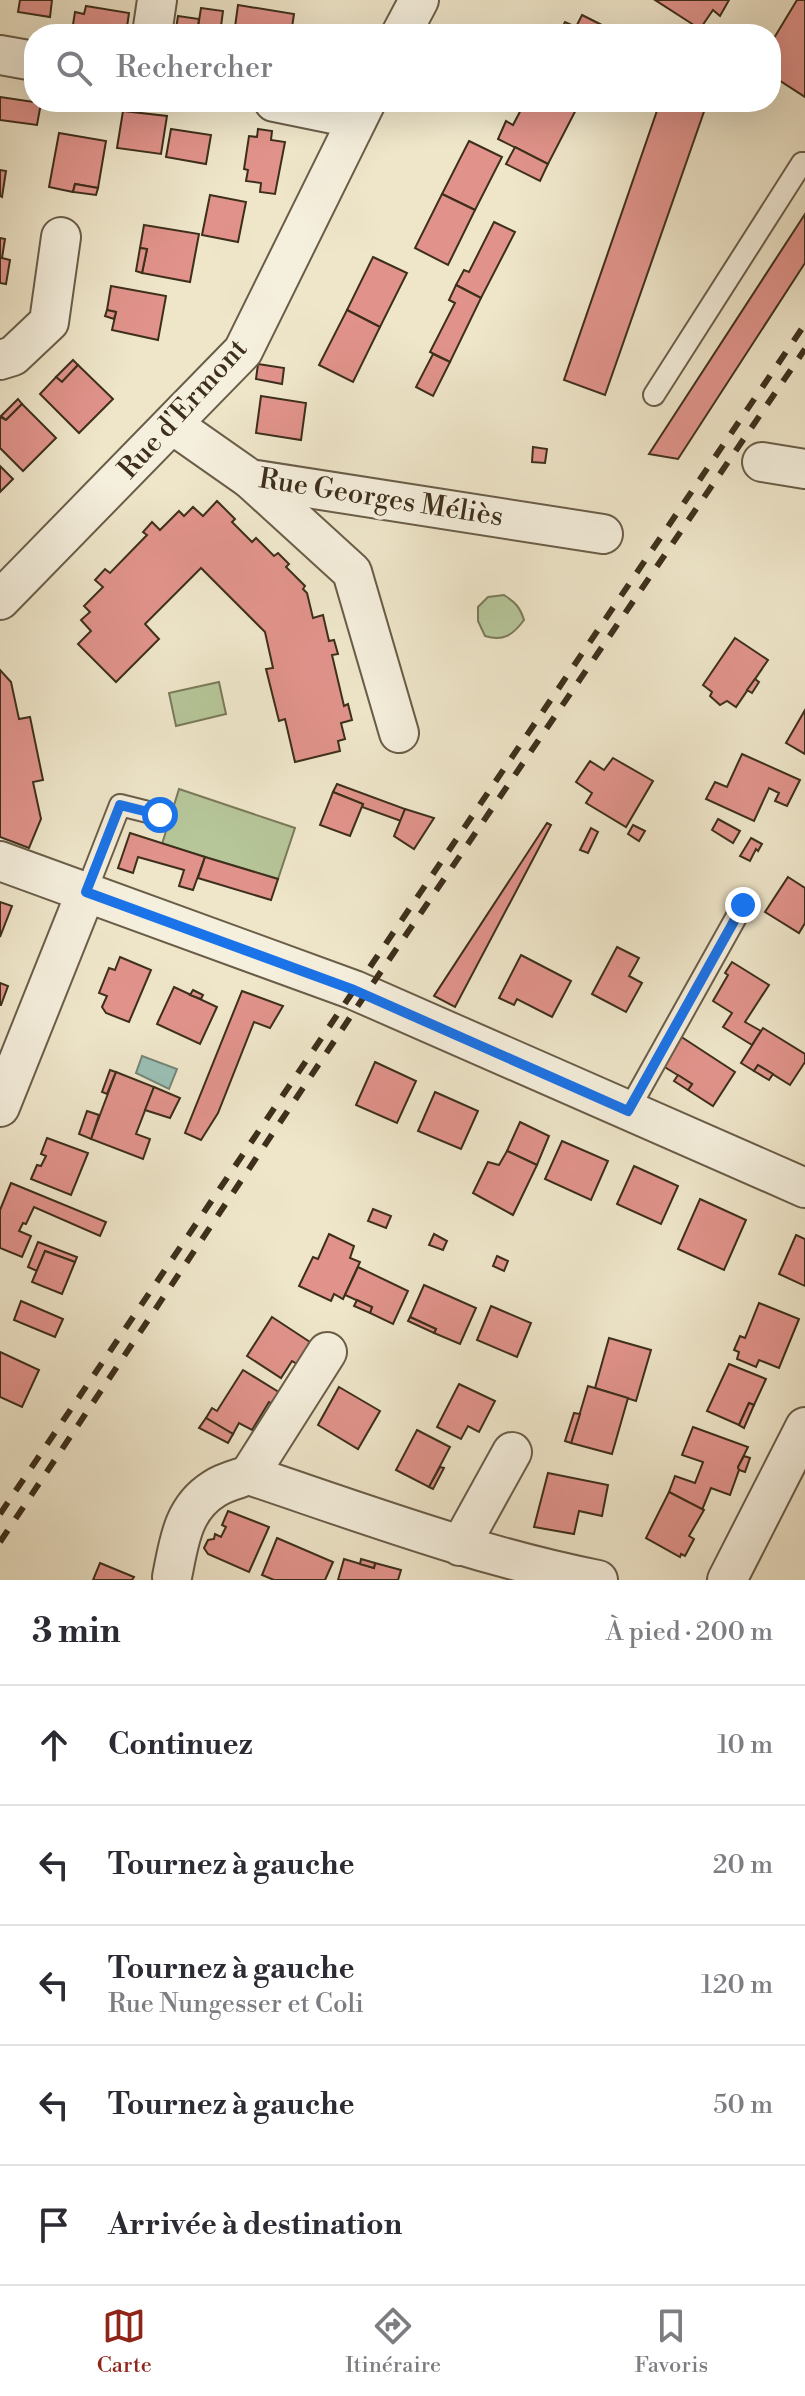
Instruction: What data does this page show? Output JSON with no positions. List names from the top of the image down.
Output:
{
  "streets": {
    "street": ["Rue d'Ermont", "Rue Georges Méliès"]
  },
  "crossings": [
    ["Rue d'Ermont", "Rue Georges Méliès"]
  ],
  "page": {
    "search": "Rechercher",
    "heading": ["3 min", "À pied · 200 m"],
    "list": [
      ["Continuez", "10 m"],
      ["Tournez à gauche", "20 m"],
      ["Tournez à gauche", "Rue Nungesser et Coli", "120 m"],
      ["Tournez à gauche", "50 m"],
      "Arrivée à destination"
    ],
    "nav": ["Carte", "Itinéraire", "Favoris"]
  }
}
